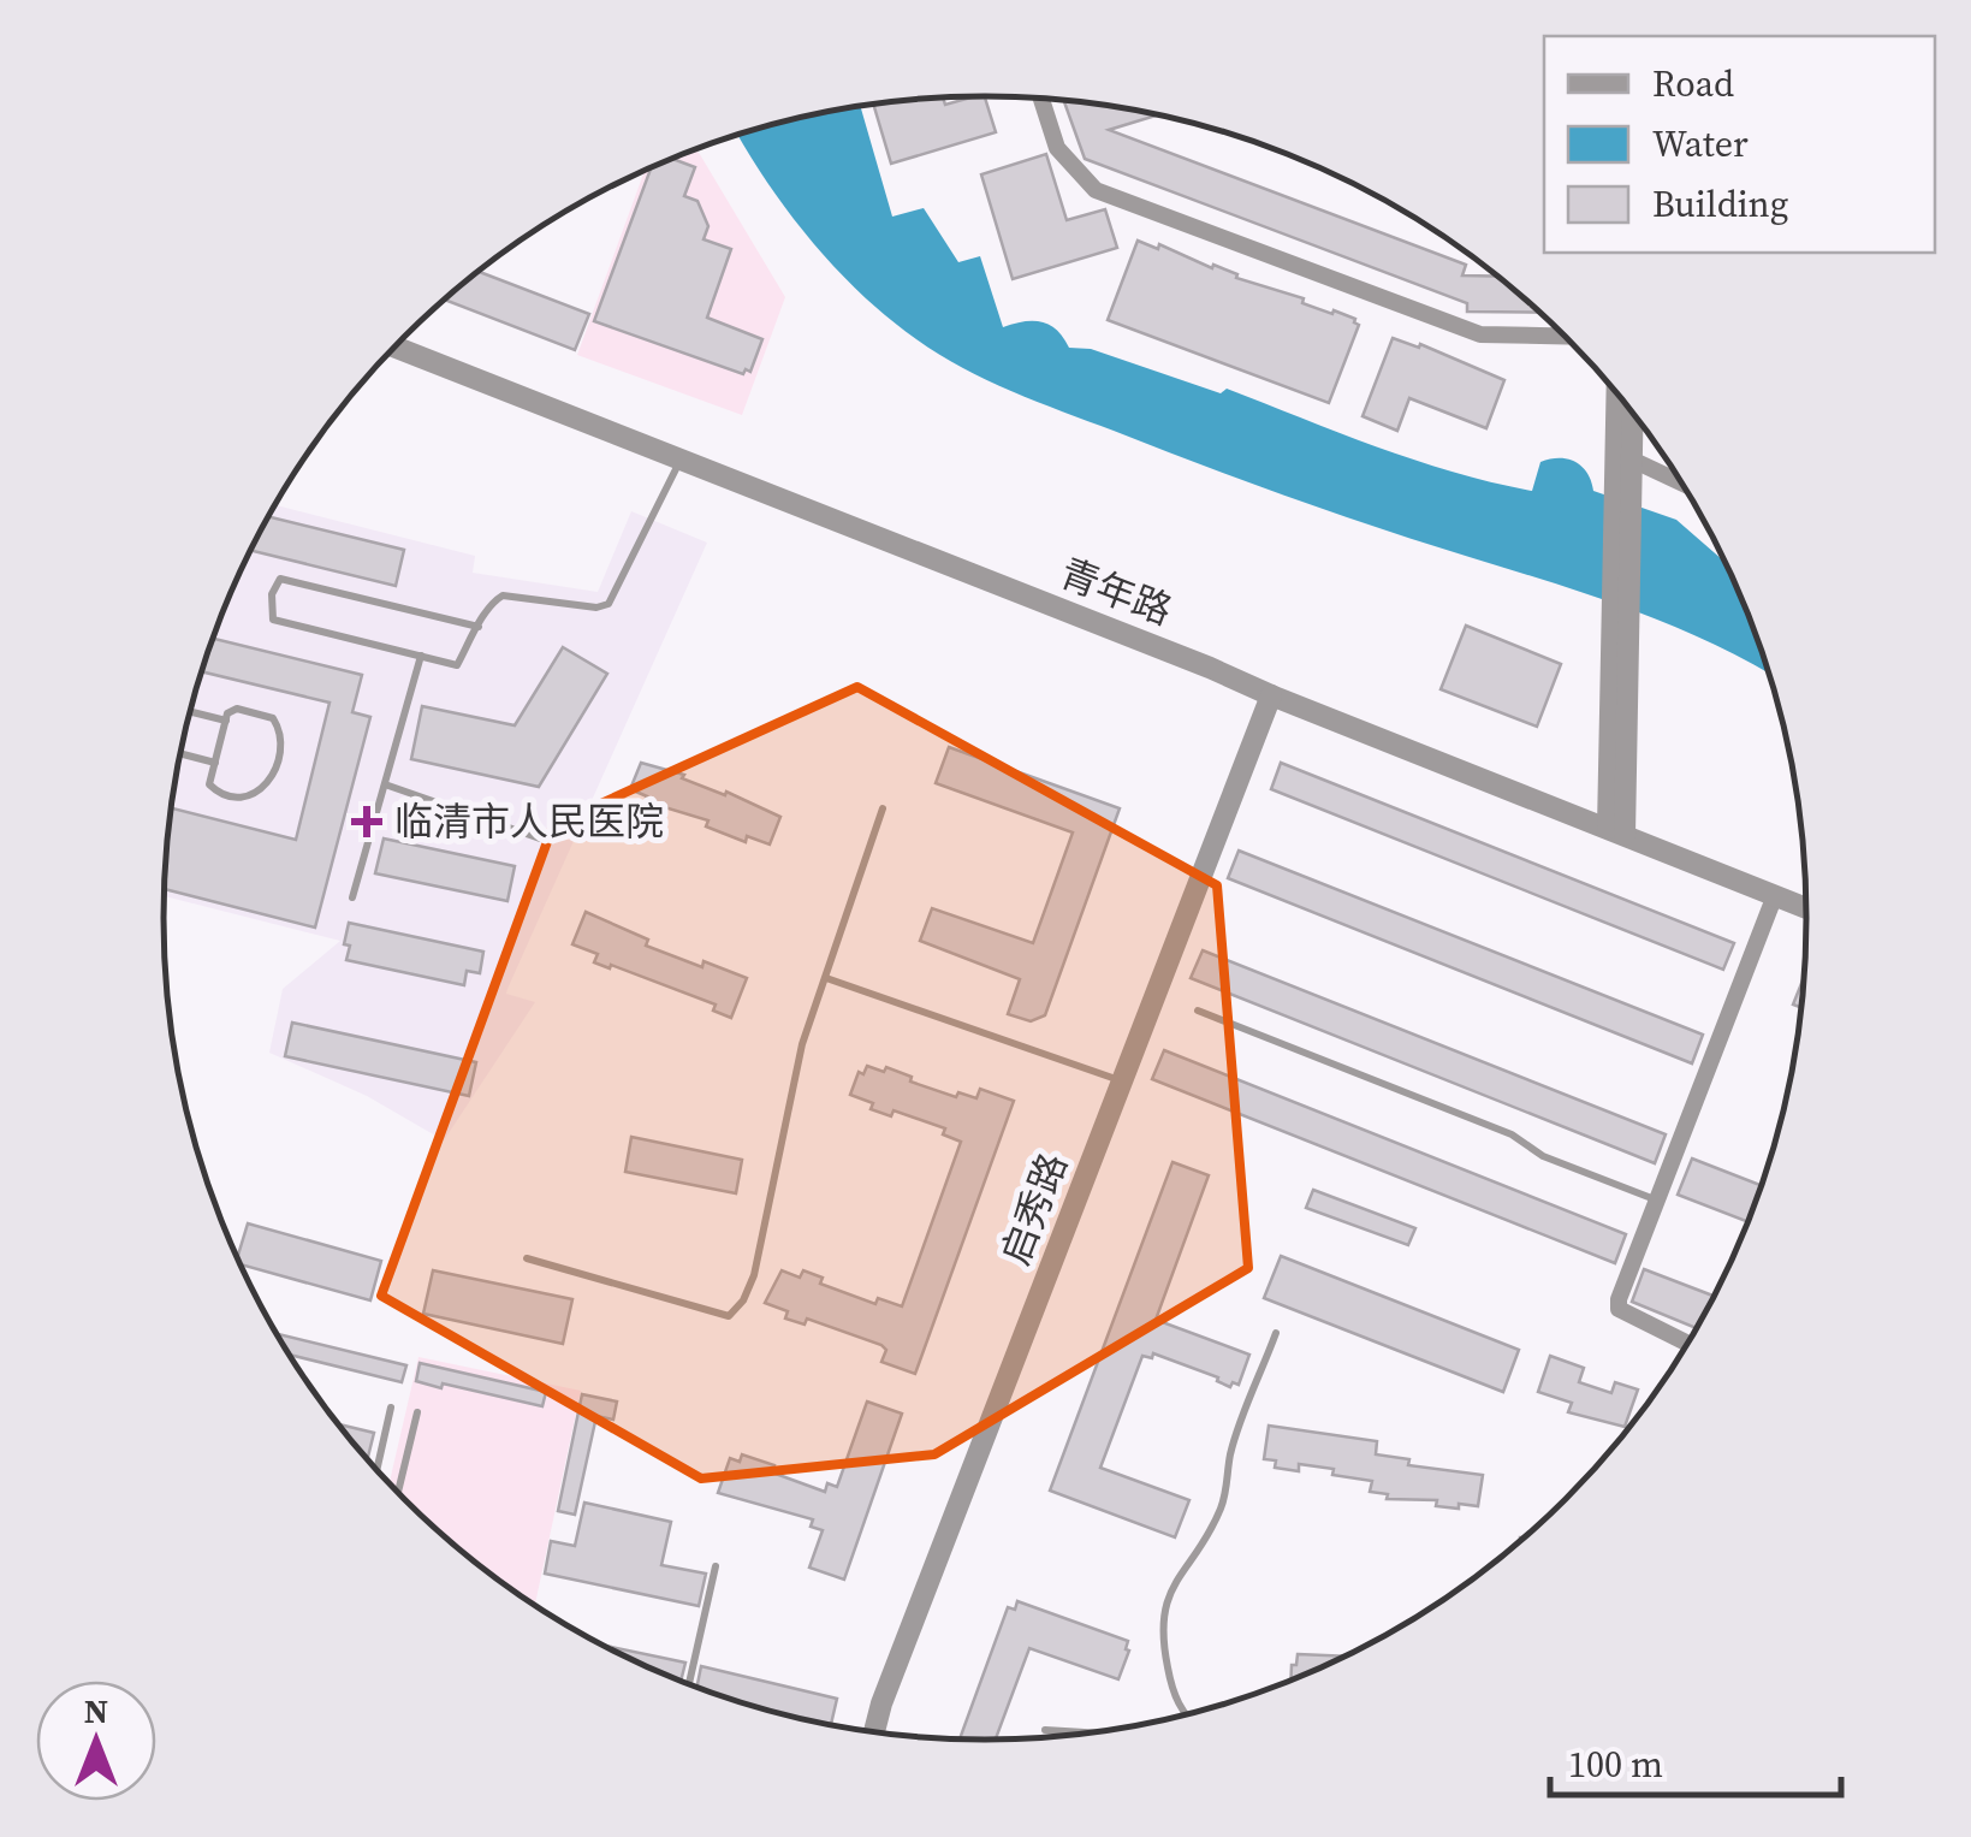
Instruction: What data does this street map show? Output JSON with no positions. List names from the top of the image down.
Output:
{
  "streets": {
    "street": ["青年路", "启秀路"]
  },
  "crossings": [
    ["青年路", "启秀路"]
  ],
  "places": {
    "health": ["临清市人民医院"]
  },
  "legend": ["Road", "Water", "Building"],
  "scale_bar": "100 m",
  "north": "top"
}
